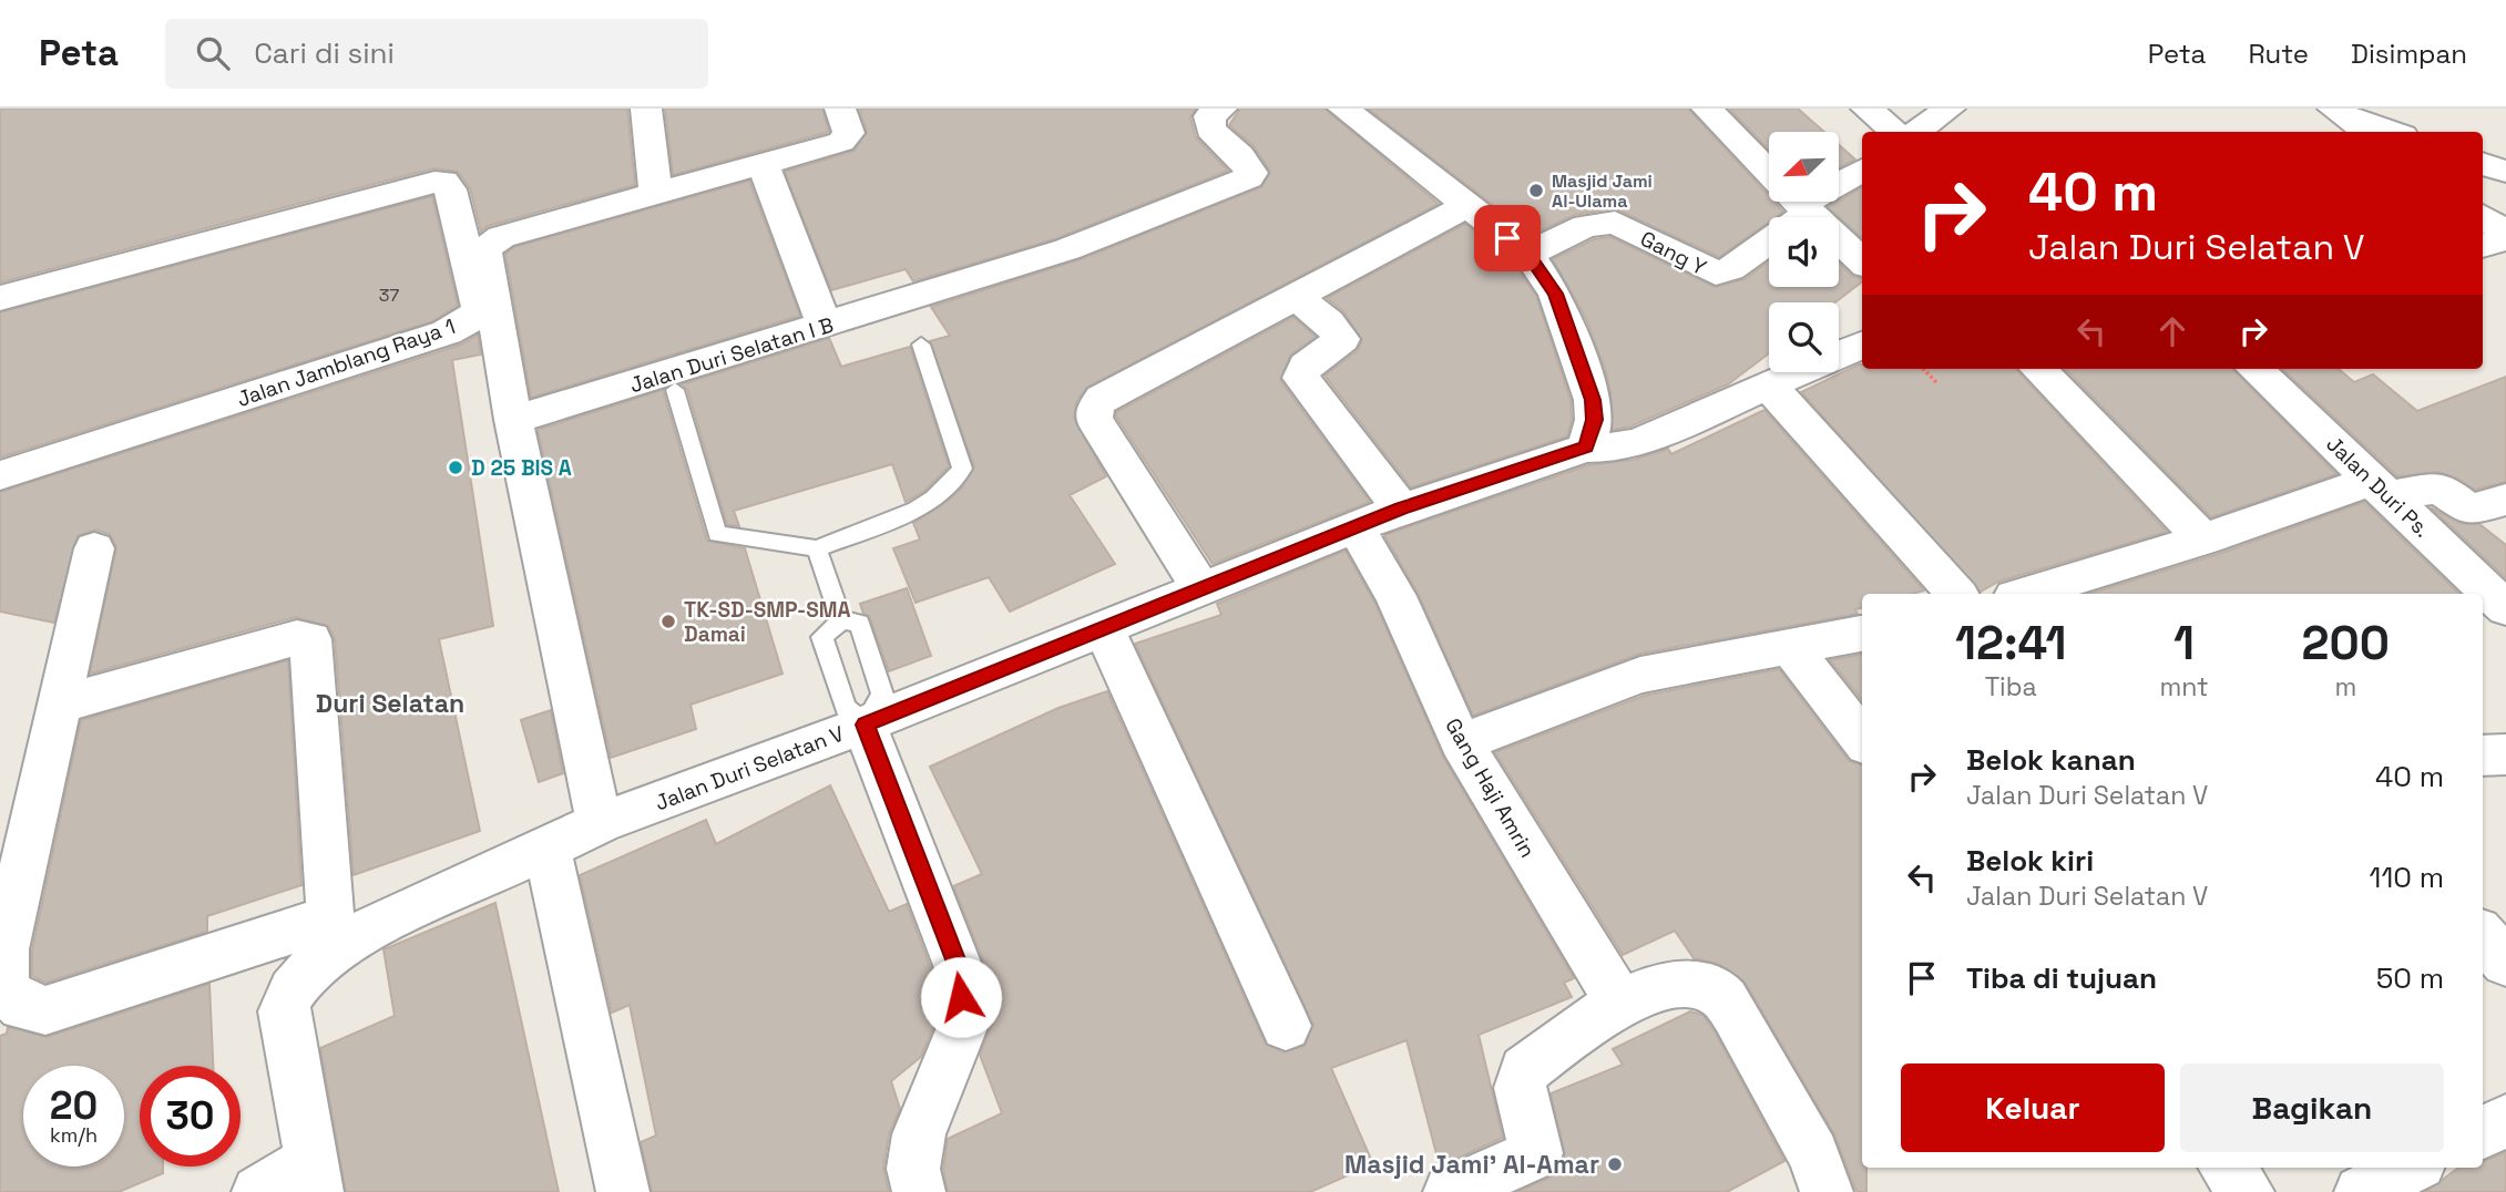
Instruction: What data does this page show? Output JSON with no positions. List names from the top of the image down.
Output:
{
  "streets": {
    "street": [
      "Gang Y",
      "Jalan Duri Selatan I B",
      "Jalan Jamblang Raya 1",
      "Jalan Duri Ps.",
      "Jalan Duri Selatan V",
      "Gang Haji Amrin"
    ]
  },
  "crossings": [
    ["Jalan Duri Selatan V", "Gang Haji Amrin"]
  ],
  "districts": ["Duri Selatan"],
  "places": [
    "Masjid Jami Al-Ulama",
    "D 25 BIS A",
    "TK-SD-SMP-SMA Damai",
    "Masjid Jami' Al-Amar"
  ],
  "house_numbers": ["37"],
  "north": "bottom left",
  "page": {
    "header": "Peta",
    "search": "Cari di sini",
    "nav": ["Peta", "Rute", "Disimpan"],
    "turn": ["40 m", "Jalan Duri Selatan V"],
    "eta": [
      "12:41",
      "Tiba",
      "1",
      "mnt",
      "200",
      "m"
    ],
    "list": [
      {
        "name": "Belok kanan",
        "note": "Jalan Duri Selatan V",
        "value": "40 m"
      },
      {
        "name": "Belok kiri",
        "note": "Jalan Duri Selatan V",
        "value": "110 m"
      },
      {
        "name": "Tiba di tujuan",
        "value": "50 m"
      }
    ],
    "buttons": ["Keluar", "Bagikan"],
    "speed": "20 km/h",
    "limit": "30"
  }
}
